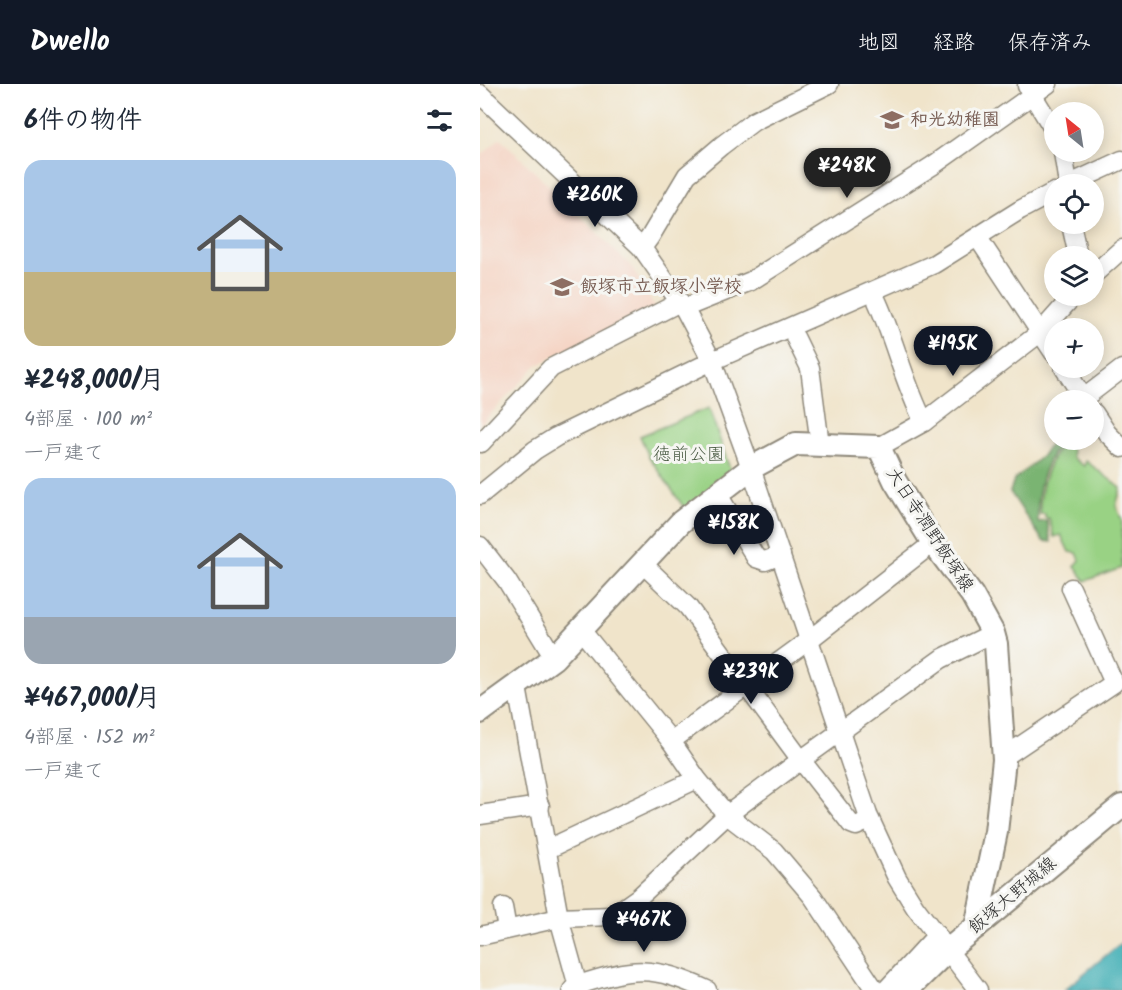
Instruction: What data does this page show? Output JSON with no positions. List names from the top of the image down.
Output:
{
  "streets": {
    "main road": ["大日寺潤野飯塚線", "飯塚大野城線"]
  },
  "crossings": [
    ["大日寺潤野飯塚線", "飯塚大野城線"]
  ],
  "parks": ["徳前公園"],
  "places": {
    "school or university": ["和光幼稚園", "飯塚市立飯塚小学校"]
  },
  "north": "top left",
  "page": {
    "header": "Dwello",
    "nav": ["地図", "経路", "保存済み"],
    "heading": "6件の物件",
    "map_buttons": ["+", "−"],
    "price": [
      "¥248K",
      "¥260K",
      "¥195K",
      "¥158K",
      "¥239K",
      "¥467K"
    ],
    "list": [
      {
        "name": "¥248,000/月",
        "note": "4部屋 · 100 m² · 一戸建て"
      },
      {
        "name": "¥467,000/月",
        "note": "4部屋 · 152 m² · 一戸建て"
      }
    ]
  }
}
